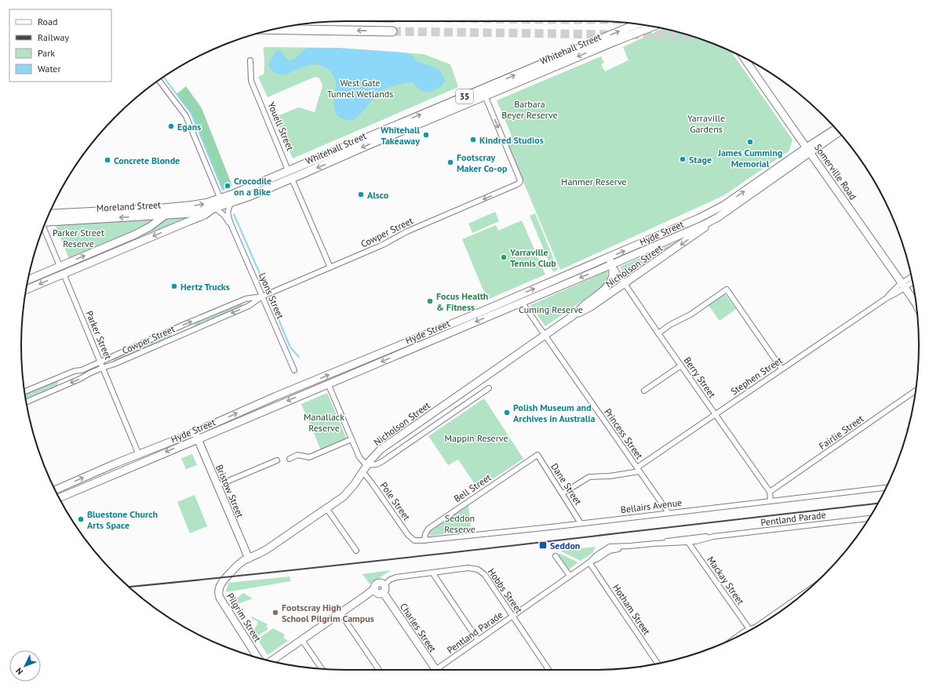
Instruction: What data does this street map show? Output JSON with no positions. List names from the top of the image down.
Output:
{
  "streets": {
    "main road": [
      "Whitehall Street",
      "35",
      "Youell Street",
      "Moreland Street"
    ],
    "street": [
      "Somerville Road",
      "Cowper Street",
      "Hyde Street",
      "Nicholson Street",
      "Lyons Street",
      "Parker Street",
      "Stephen Street",
      "Berry Street",
      "Fairlie Street",
      "Princess Street",
      "Dane Street",
      "Bell Street",
      "Bristow Street",
      "Pole Street",
      "Bellairs Avenue",
      "Pentland Parade",
      "Mackay Street",
      "Hobbs Street",
      "Hotham Street",
      "Pilgrim Street",
      "Charles Street"
    ]
  },
  "crossings": [
    ["Whitehall Street", "35"],
    ["Whitehall Street", "Youell Street"],
    ["Whitehall Street", "Moreland Street"],
    ["Whitehall Street", "Cowper Street"],
    ["Whitehall Street", "Lyons Street"],
    ["Whitehall Street", "Parker Street"],
    ["35", "Moreland Street"],
    ["35", "Parker Street"],
    ["Youell Street", "Cowper Street"],
    ["Somerville Road", "Hyde Street"],
    ["Somerville Road", "Stephen Street"],
    ["Moreland Street", "Lyons Street"],
    ["Cowper Street", "Lyons Street"],
    ["Cowper Street", "Parker Street"],
    ["Hyde Street", "Nicholson Street"],
    ["Hyde Street", "Parker Street"],
    ["Hyde Street", "Berry Street"],
    ["Hyde Street", "Princess Street"],
    ["Hyde Street", "Bristow Street"],
    ["Nicholson Street", "Berry Street"],
    ["Nicholson Street", "Princess Street"],
    ["Nicholson Street", "Bristow Street"],
    ["Nicholson Street", "Pole Street"],
    ["Nicholson Street", "Pilgrim Street"],
    ["Stephen Street", "Berry Street"],
    ["Stephen Street", "Princess Street"],
    ["Stephen Street", "Dane Street"],
    ["Berry Street", "Fairlie Street"],
    ["Princess Street", "Bellairs Avenue"],
    ["Dane Street", "Bell Street"],
    ["Dane Street", "Bellairs Avenue"],
    ["Bell Street", "Bellairs Avenue"],
    ["Pole Street", "Bellairs Avenue"],
    ["Pentland Parade", "Mackay Street"],
    ["Pentland Parade", "Hobbs Street"],
    ["Pentland Parade", "Hotham Street"],
    ["Hobbs Street", "Charles Street"]
  ],
  "parks": [
    "West Gate Tunnel Wetlands",
    "Barbara Beyer Reserve",
    "Yarraville Gardens",
    "Hanmer Reserve",
    "Parker Street Reserve",
    "Cuming Reserve",
    "Manallack Reserve",
    "Mappin Reserve",
    "Seddon Reserve"
  ],
  "places": {
    "other": [
      "Egans",
      "Whitehall Takeaway",
      "Kindred Studios",
      "James Cumming Memorial",
      "Stage",
      "Concrete Blonde",
      "Footscray Maker Co-op",
      "Crocodile on a Bike",
      "Alsco",
      "Yarraville Tennis Club",
      "Hertz Trucks",
      "Focus Health & Fitness",
      "Polish Museum and Archives in Australia",
      "Bluestone Church Arts Space",
      "Footscray High School Pilgrim Campus"
    ],
    "transit": ["Seddon"]
  },
  "legend": [
    "Road",
    "Railway",
    "Park",
    "Water"
  ],
  "north": "bottom left"
}
